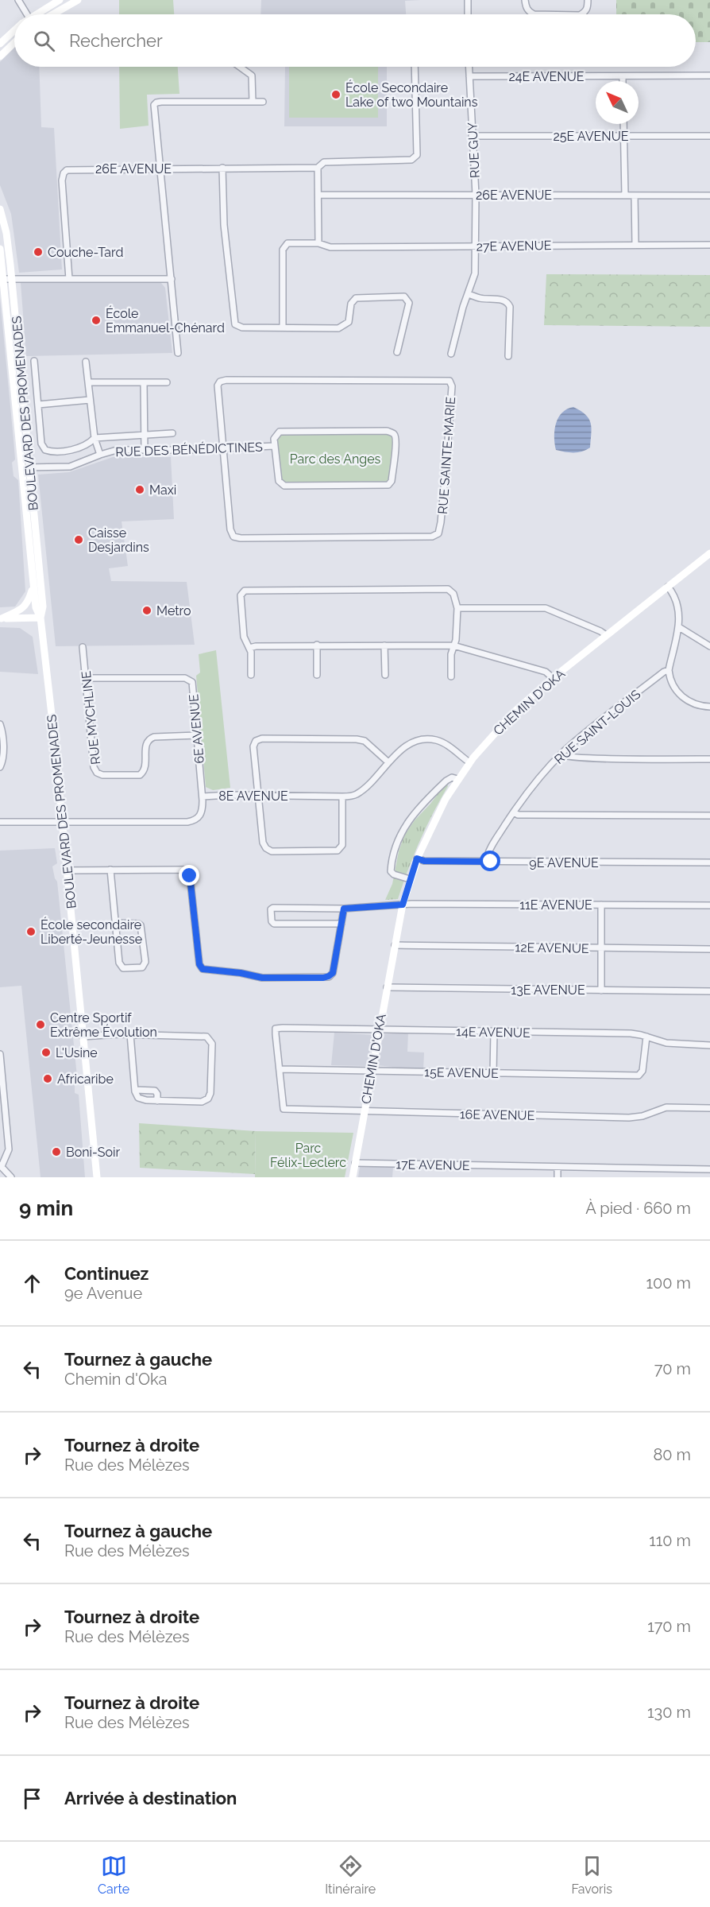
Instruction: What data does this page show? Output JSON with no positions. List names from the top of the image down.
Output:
{
  "streets": {
    "street": [
      "24E AVENUE",
      "25E AVENUE",
      "RUE GUY",
      "26E AVENUE",
      "27E AVENUE",
      "BOULEVARD DES PROMENADES",
      "RUE DES BÉNÉDICTINES",
      "RUE SAINTE-MARIE",
      "CHEMIN D'OKA",
      "RUE MYCHLINE",
      "RUE SAINT-LOUIS",
      "6E AVENUE",
      "8E AVENUE",
      "9E AVENUE",
      "11E AVENUE",
      "12E AVENUE",
      "13E AVENUE",
      "14E AVENUE",
      "15E AVENUE",
      "16E AVENUE",
      "17E AVENUE"
    ]
  },
  "crossings": [
    ["24E AVENUE", "RUE GUY"],
    ["25E AVENUE", "RUE GUY"],
    ["RUE GUY", "26E AVENUE"],
    ["RUE GUY", "27E AVENUE"],
    ["BOULEVARD DES PROMENADES", "RUE DES BÉNÉDICTINES"],
    ["BOULEVARD DES PROMENADES", "8E AVENUE"],
    ["RUE DES BÉNÉDICTINES", "RUE SAINTE-MARIE"],
    ["CHEMIN D'OKA", "8E AVENUE"],
    ["CHEMIN D'OKA", "9E AVENUE"],
    ["CHEMIN D'OKA", "11E AVENUE"],
    ["CHEMIN D'OKA", "12E AVENUE"],
    ["CHEMIN D'OKA", "13E AVENUE"],
    ["CHEMIN D'OKA", "14E AVENUE"],
    ["CHEMIN D'OKA", "15E AVENUE"],
    ["CHEMIN D'OKA", "16E AVENUE"],
    ["CHEMIN D'OKA", "17E AVENUE"],
    ["RUE MYCHLINE", "6E AVENUE"],
    ["RUE SAINT-LOUIS", "9E AVENUE"],
    ["6E AVENUE", "8E AVENUE"],
    ["14E AVENUE", "15E AVENUE"],
    ["14E AVENUE", "16E AVENUE"],
    ["15E AVENUE", "16E AVENUE"]
  ],
  "parks": ["Parc des Anges", "Parc Félix-Leclerc"],
  "places": [
    "École Secondaire Lake of two Mountains",
    "Couche-Tard",
    "École Emmanuel-Chénard",
    "Maxi",
    "Caisse Desjardins",
    "Metro",
    "École secondaire Liberté-Jeunesse",
    "Centre Sportif Extrême Évolution",
    "L'Usine",
    "Africaribe",
    "Boni-Soir"
  ],
  "north": "top left",
  "page": {
    "search": "Rechercher",
    "heading": ["9 min", "À pied · 660 m"],
    "list": [
      ["Continuez", "9e Avenue", "100 m"],
      ["Tournez à gauche", "Chemin d'Oka", "70 m"],
      ["Tournez à droite", "Rue des Mélèzes", "80 m"],
      ["Tournez à gauche", "Rue des Mélèzes", "110 m"],
      ["Tournez à droite", "Rue des Mélèzes", "170 m"],
      ["Tournez à droite", "Rue des Mélèzes", "130 m"],
      "Arrivée à destination"
    ],
    "nav": ["Carte", "Itinéraire", "Favoris"]
  }
}
